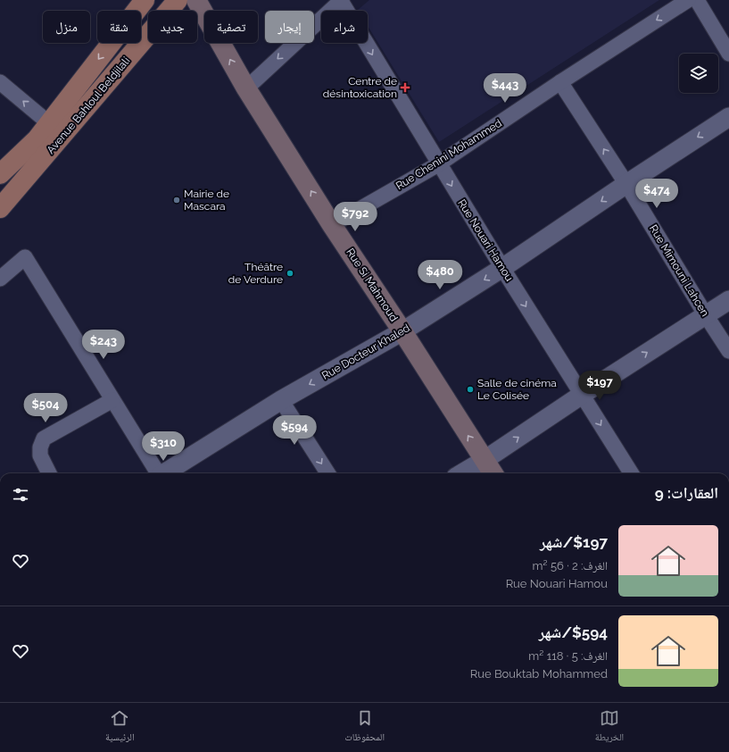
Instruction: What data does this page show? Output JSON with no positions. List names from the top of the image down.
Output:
{
  "streets": {
    "main road": ["Avenue Bahloul Beldjilali", "Rue Si Mahmoud"],
    "street": [
      "Rue Chenini Mohammed",
      "Rue Nouari Hamou",
      "Rue Mimouni Lahcen",
      "Rue Docteur Khaled"
    ]
  },
  "crossings": [
    ["Rue Chenini Mohammed", "Rue Nouari Hamou"],
    ["Rue Chenini Mohammed", "Rue Mimouni Lahcen"],
    ["Rue Chenini Mohammed", "Rue Si Mahmoud"],
    ["Rue Nouari Hamou", "Rue Docteur Khaled"],
    ["Rue Mimouni Lahcen", "Rue Docteur Khaled"],
    ["Rue Si Mahmoud", "Rue Docteur Khaled"]
  ],
  "one_way": [
    "Rue Chenini Mohammed",
    "Rue Nouari Hamou",
    "Rue Mimouni Lahcen",
    "Rue Si Mahmoud"
  ],
  "places": {
    "health": ["Centre de désintoxication"],
    "other": ["Mairie de Mascara", "Théâtre de Verdure", "Salle de cinéma Le Colisée"]
  },
  "page": {
    "chip": [
      "شراء",
      "إيجار",
      "تصفية",
      "جديد",
      "شقة",
      "منزل"
    ],
    "price": [
      "$443",
      "$474",
      "$792",
      "$480",
      "$243",
      "$197",
      "$504",
      "$594",
      "$310"
    ],
    "heading": "العقارات: 9",
    "list": [
      {
        "name": "$197/شهر",
        "note": "الغرف: 2 · 56 m² · Rue Nouari Hamou"
      },
      {
        "name": "$594/شهر",
        "note": "الغرف: 5 · 118 m² · Rue Bouktab Mohammed"
      }
    ],
    "tabs": ["الخريطة", "المحفوظات", "الرئيسية"]
  }
}
